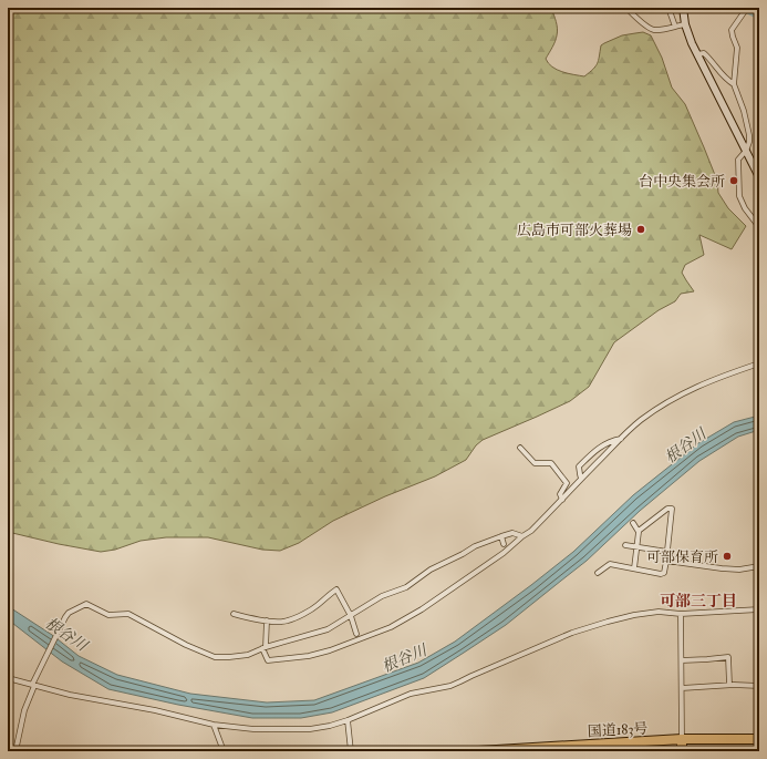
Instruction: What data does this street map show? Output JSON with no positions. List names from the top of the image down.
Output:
{
  "streets": {
    "highway": ["国道183号"]
  },
  "districts": ["可部三丁目"],
  "water": ["根谷川"],
  "places": ["台中央集会所", "広島市可部火葬場", "可部保育所"]
}
